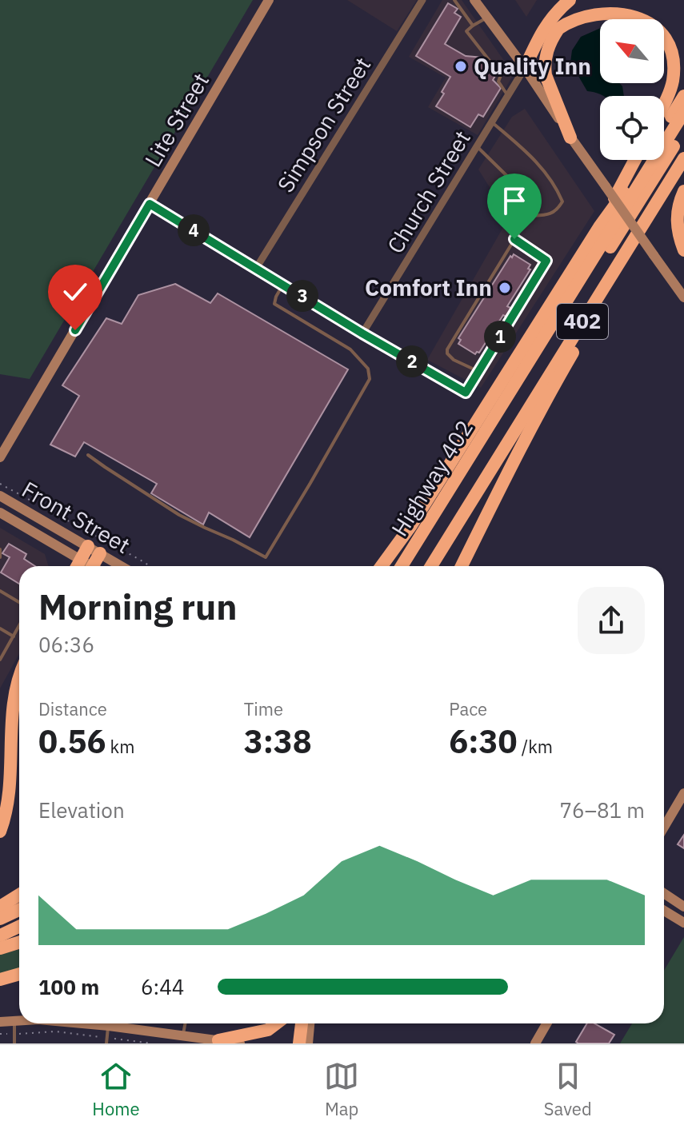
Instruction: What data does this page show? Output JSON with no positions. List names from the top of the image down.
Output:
{
  "streets": {
    "highway": ["402", "Highway 402"],
    "street": [
      "Lite Street",
      "Simpson Street",
      "Church Street",
      "Front Street"
    ]
  },
  "places": ["Quality Inn", "Comfort Inn"],
  "north": "top left",
  "page": {
    "pins": [
      "4",
      "3",
      "1",
      "2"
    ],
    "heading": ["Morning run", "06:36"],
    "stats": [
      ["Distance", "0.56 km"],
      ["Time", "3:38"],
      ["Pace", "6:30 /km"]
    ],
    "chart": ["Elevation", "76–81 m"],
    "list": [
      {
        "name": "100 m",
        "note": "6:44"
      }
    ],
    "tabs": ["Home", "Map", "Saved"]
  }
}
